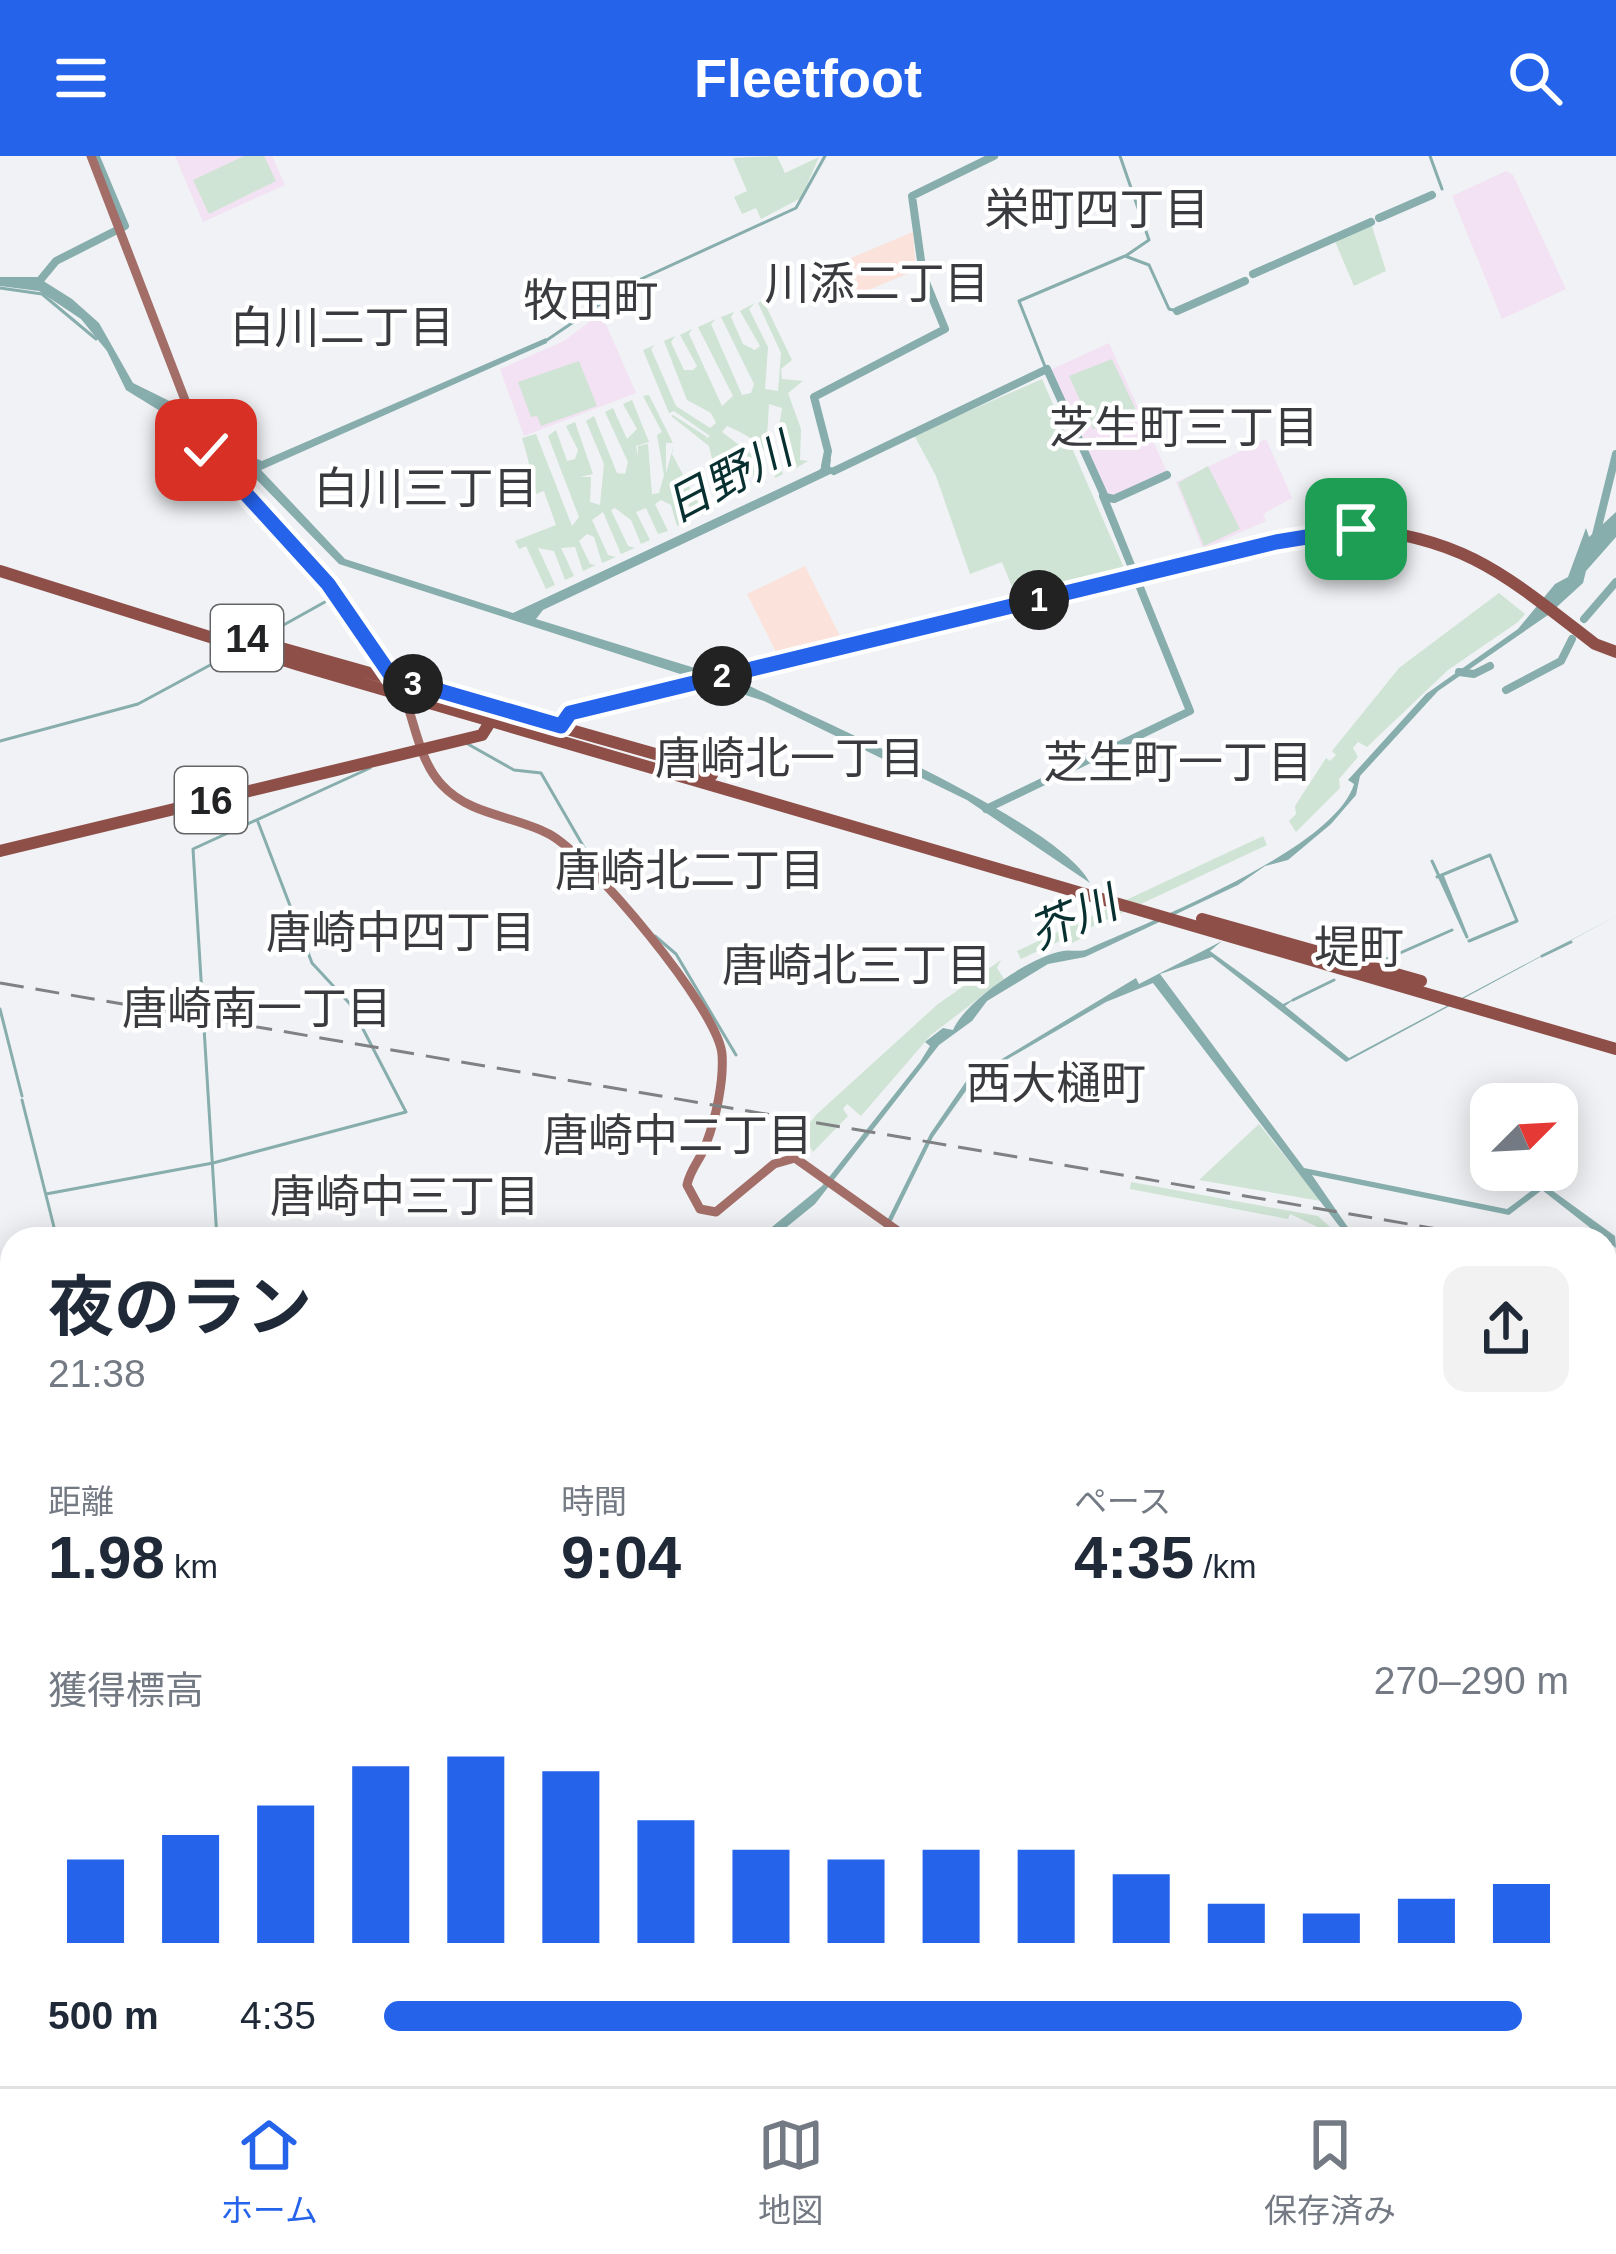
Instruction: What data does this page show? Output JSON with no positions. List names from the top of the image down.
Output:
{
  "streets": {
    "main road": ["14", "16"]
  },
  "crossings": [
    ["14", "16"]
  ],
  "districts": [
    "栄町四丁目",
    "川添二丁目",
    "牧田町",
    "白川二丁目",
    "芝生町三丁目",
    "白川三丁目",
    "唐崎北一丁目",
    "芝生町一丁目",
    "唐崎北二丁目",
    "唐崎中四丁目",
    "堤町",
    "唐崎北三丁目",
    "唐崎南一丁目",
    "西大樋町",
    "唐崎中二丁目",
    "唐崎中三丁目"
  ],
  "water": ["日野川", "芥川"],
  "north": "top right",
  "page": {
    "header": "Fleetfoot",
    "pins": ["1", "2", "3"],
    "heading": ["夜のラン", "21:38"],
    "stats": [
      ["距離", "1.98 km"],
      ["時間", "9:04"],
      ["ペース", "4:35 /km"]
    ],
    "chart": ["獲得標高", "270–290 m"],
    "list": [
      {
        "name": "500 m",
        "note": "4:35"
      }
    ],
    "tabs": ["ホーム", "地図", "保存済み"]
  }
}
